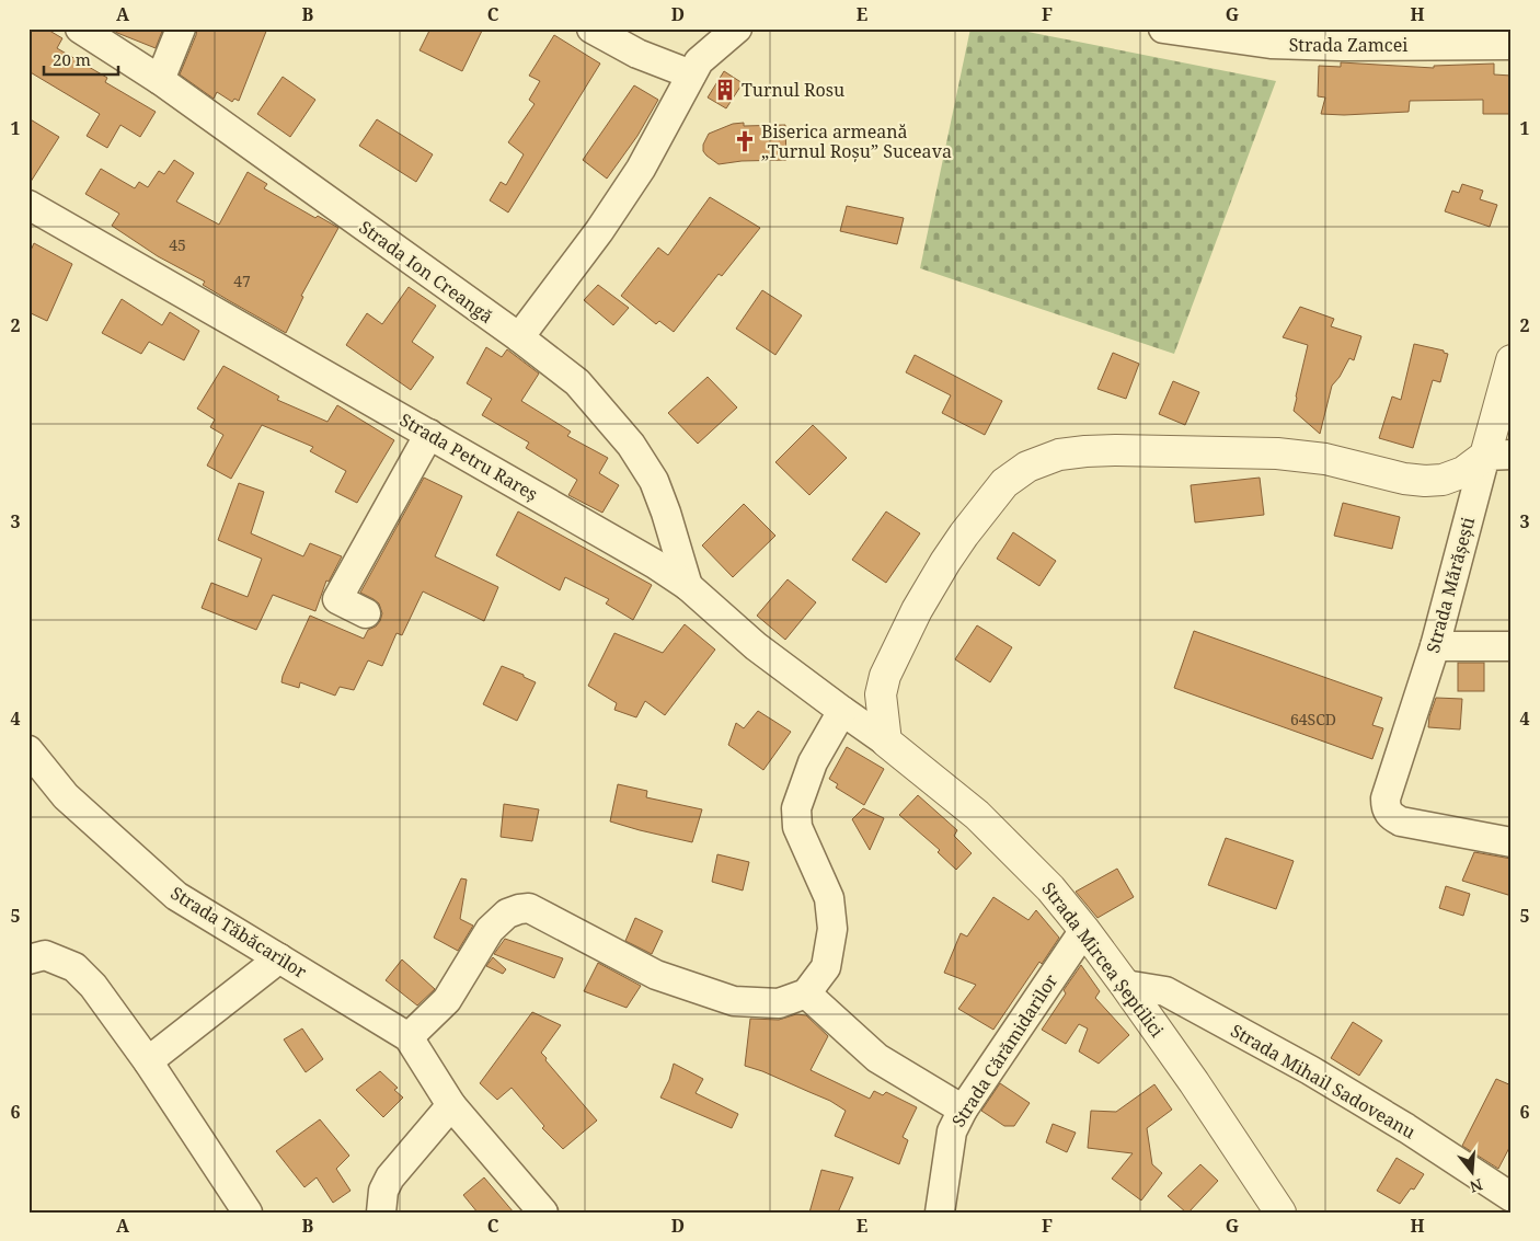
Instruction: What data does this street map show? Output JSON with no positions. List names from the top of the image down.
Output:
{
  "streets": {
    "street": [
      "Strada Zamcei",
      "Strada Ion Creangă",
      "Strada Petru Rareș",
      "Strada Mărășești",
      "Strada Tăbăcarilor",
      "Strada Mircea Șeptilici",
      "Strada Cărămidarilor",
      "Strada Mihail Sadoveanu"
    ]
  },
  "crossings": [
    ["Strada Ion Creangă", "Strada Petru Rareș"],
    ["Strada Petru Rareș", "Strada Mircea Șeptilici"],
    ["Strada Mircea Șeptilici", "Strada Cărămidarilor"],
    ["Strada Mircea Șeptilici", "Strada Mihail Sadoveanu"]
  ],
  "places": {
    "building": ["Turnul Rosu"],
    "church": ["Biserica armeană „Turnul Roșu” Suceava"]
  },
  "house_numbers": ["45", "47", "64SCD"],
  "scale_bar": "20 m",
  "north": "bottom",
  "grid": {
    "columns": [
      "A",
      "B",
      "C",
      "D",
      "E",
      "F",
      "G",
      "H"
    ],
    "rows": [
      "1",
      "2",
      "3",
      "4",
      "5",
      "6"
    ]
  }
}
